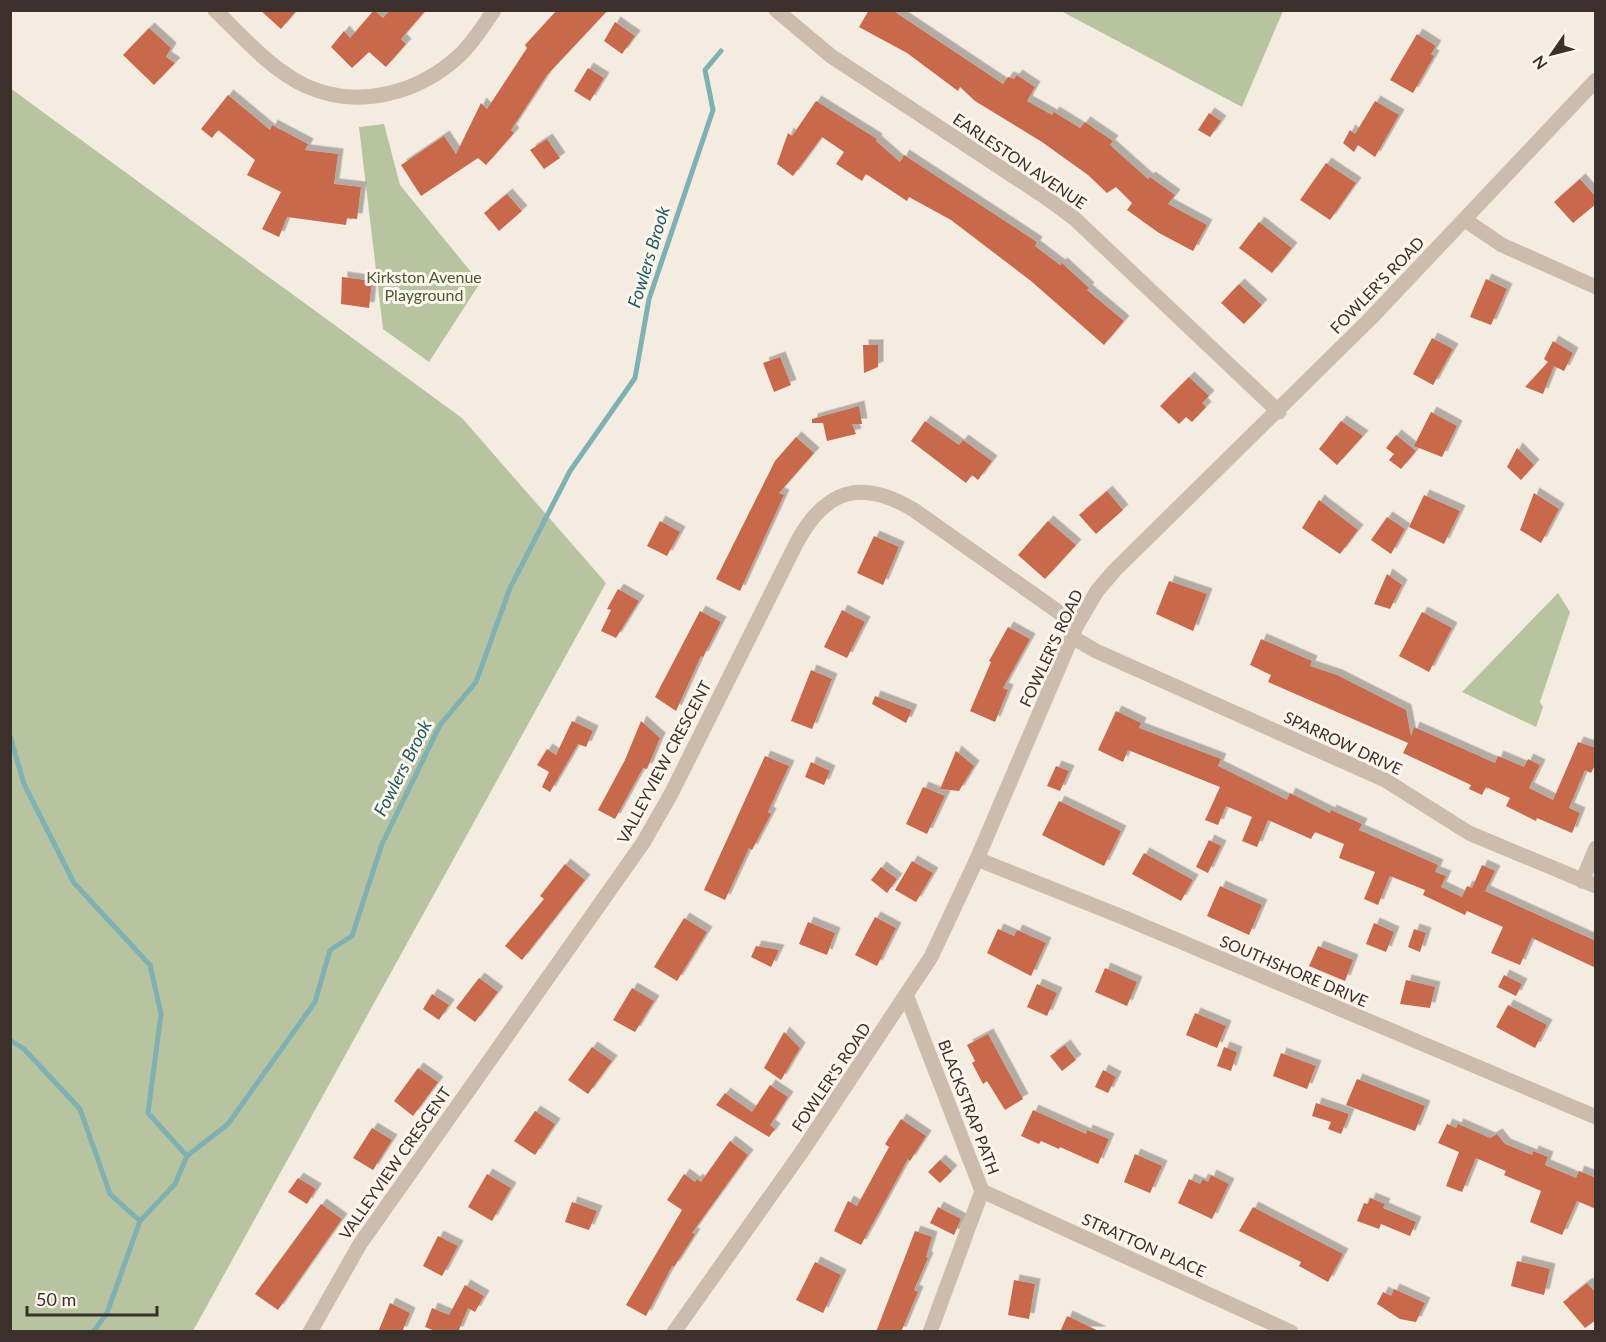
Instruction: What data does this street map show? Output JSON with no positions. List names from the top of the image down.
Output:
{
  "streets": {
    "street": [
      "EARLESTON AVENUE",
      "FOWLER'S ROAD",
      "SPARROW DRIVE",
      "VALLEYVIEW CRESCENT",
      "SOUTHSHORE DRIVE",
      "BLACKSTRAP PATH",
      "STRATTON PLACE"
    ]
  },
  "crossings": [
    ["EARLESTON AVENUE", "FOWLER'S ROAD"],
    ["FOWLER'S ROAD", "SPARROW DRIVE"],
    ["FOWLER'S ROAD", "VALLEYVIEW CRESCENT"],
    ["FOWLER'S ROAD", "SOUTHSHORE DRIVE"],
    ["FOWLER'S ROAD", "BLACKSTRAP PATH"],
    ["SPARROW DRIVE", "VALLEYVIEW CRESCENT"],
    ["BLACKSTRAP PATH", "STRATTON PLACE"]
  ],
  "water": ["Fowlers Brook"],
  "parks": ["Kirkston Avenue Playground"],
  "scale_bar": "50 m",
  "north": "bottom left"
}
